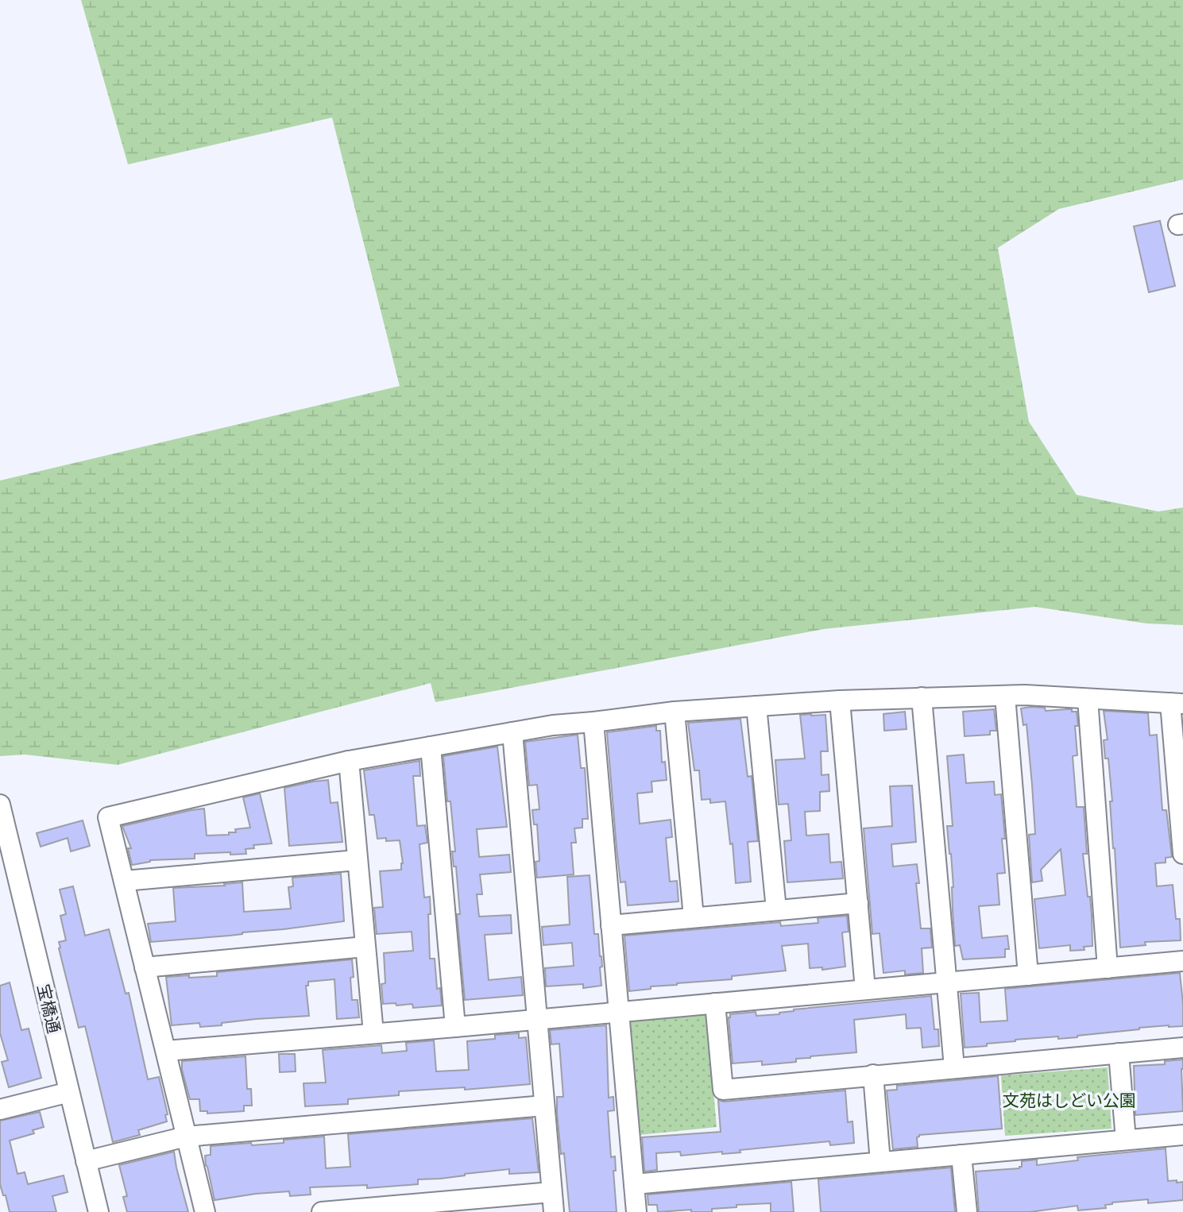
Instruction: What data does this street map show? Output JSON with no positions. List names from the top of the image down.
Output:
{
  "streets": {
    "street": ["宝橋通"]
  },
  "parks": ["文苑はしどい公園"]
}
